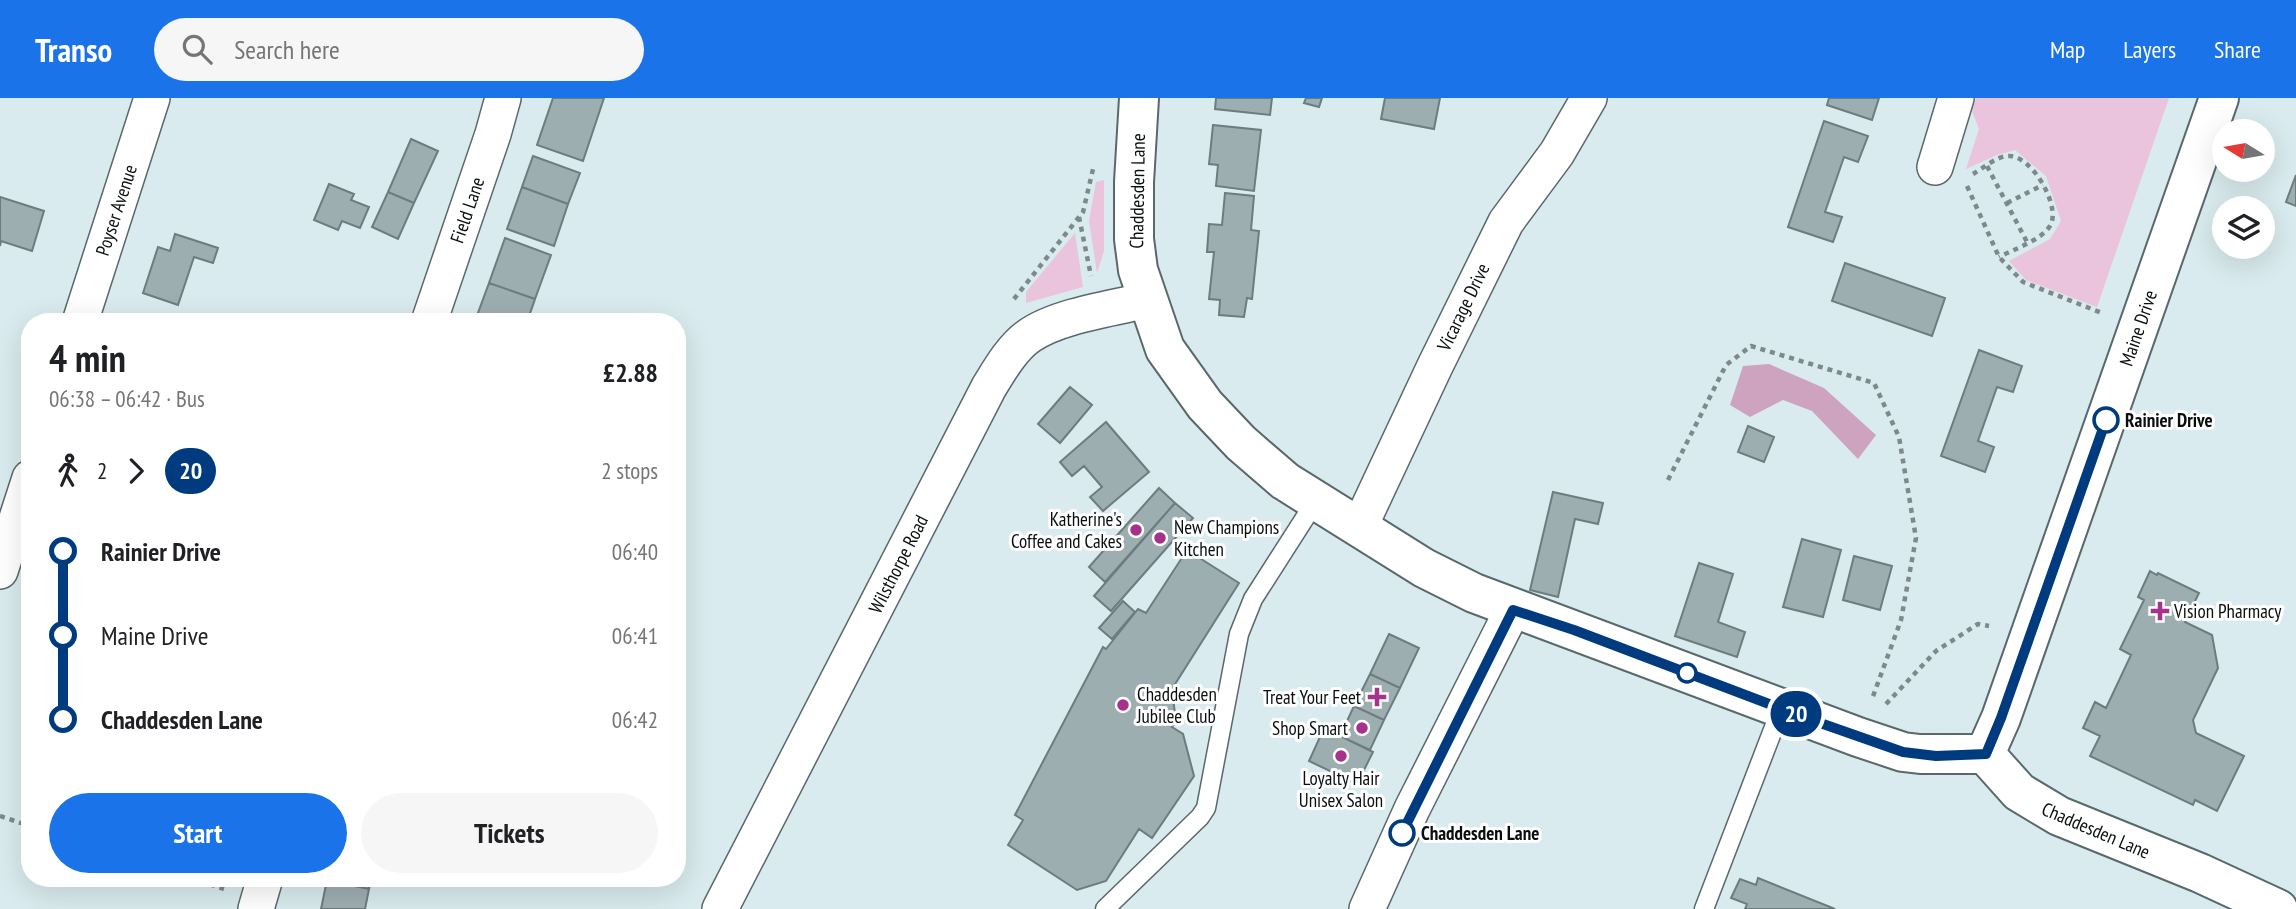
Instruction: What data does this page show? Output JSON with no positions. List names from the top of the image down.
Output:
{
  "streets": {
    "street": [
      "Chaddesden Lane",
      "Poyser Avenue",
      "Field Lane",
      "Vicarage Drive",
      "Maine Drive",
      "Wilsthorpe Road"
    ]
  },
  "crossings": [
    ["Chaddesden Lane", "Vicarage Drive"],
    ["Chaddesden Lane", "Maine Drive"],
    ["Chaddesden Lane", "Wilsthorpe Road"]
  ],
  "places": {
    "other": [
      "Rainier Drive",
      "Katherine's Coffee and Cakes",
      "New Champions Kitchen",
      "Chaddesden Jubilee Club",
      "Shop Smart",
      "Loyalty Hair Unisex Salon",
      "Chaddesden Lane"
    ],
    "health": ["Vision Pharmacy", "Treat Your Feet"]
  },
  "lines": ["bus line 20"],
  "north": "left",
  "page": {
    "header": "Transo",
    "search": "Search here",
    "nav": ["Map", "Layers", "Share"],
    "on_map": "20",
    "heading": ["4 min", "06:38 – 06:42 · Bus", "£2.88"],
    "legs": ["2", "20", "2 stops"],
    "list": [
      {
        "name": "Rainier Drive",
        "value": "06:40"
      },
      {
        "name": "Maine Drive",
        "value": "06:41"
      },
      {
        "name": "Chaddesden Lane",
        "value": "06:42"
      }
    ],
    "buttons": ["Start", "Tickets"]
  }
}
